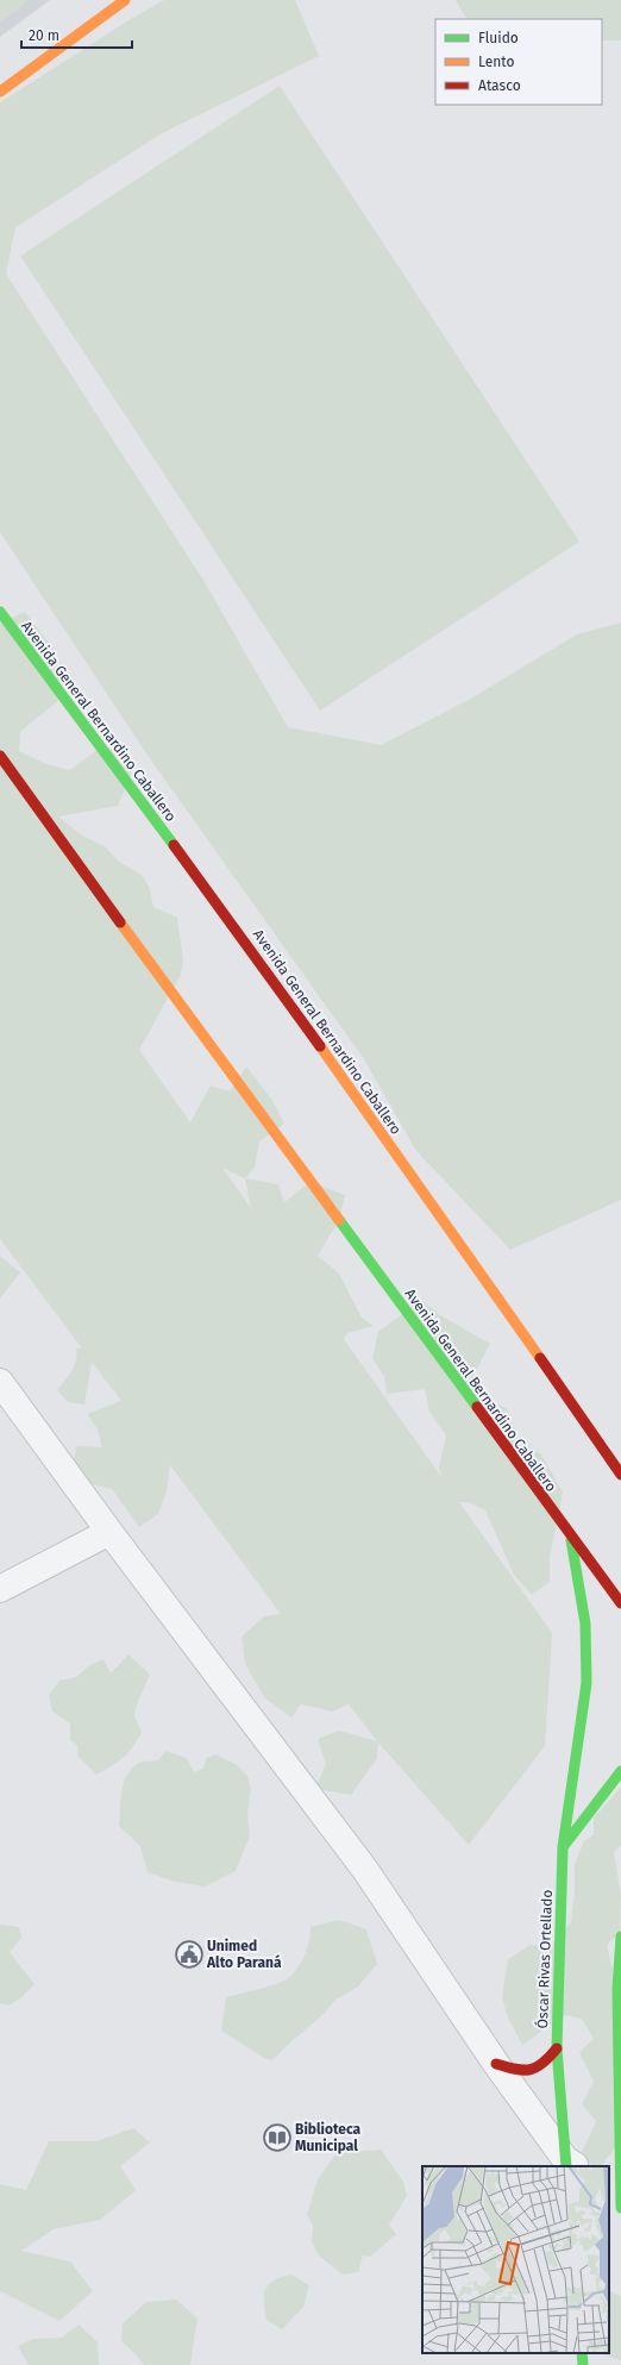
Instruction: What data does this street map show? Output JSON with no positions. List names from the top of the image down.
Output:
{
  "streets": {
    "main road": ["Avenida General Bernardino Caballero", "Óscar Rivas Ortellado"]
  },
  "crossings": [
    ["Avenida General Bernardino Caballero", "Óscar Rivas Ortellado"]
  ],
  "places": {
    "public building": ["Unimed Alto Paraná"],
    "library": ["Biblioteca Municipal"]
  },
  "legend": ["Fluido", "Lento", "Atasco"],
  "scale_bar": "20 m"
}
